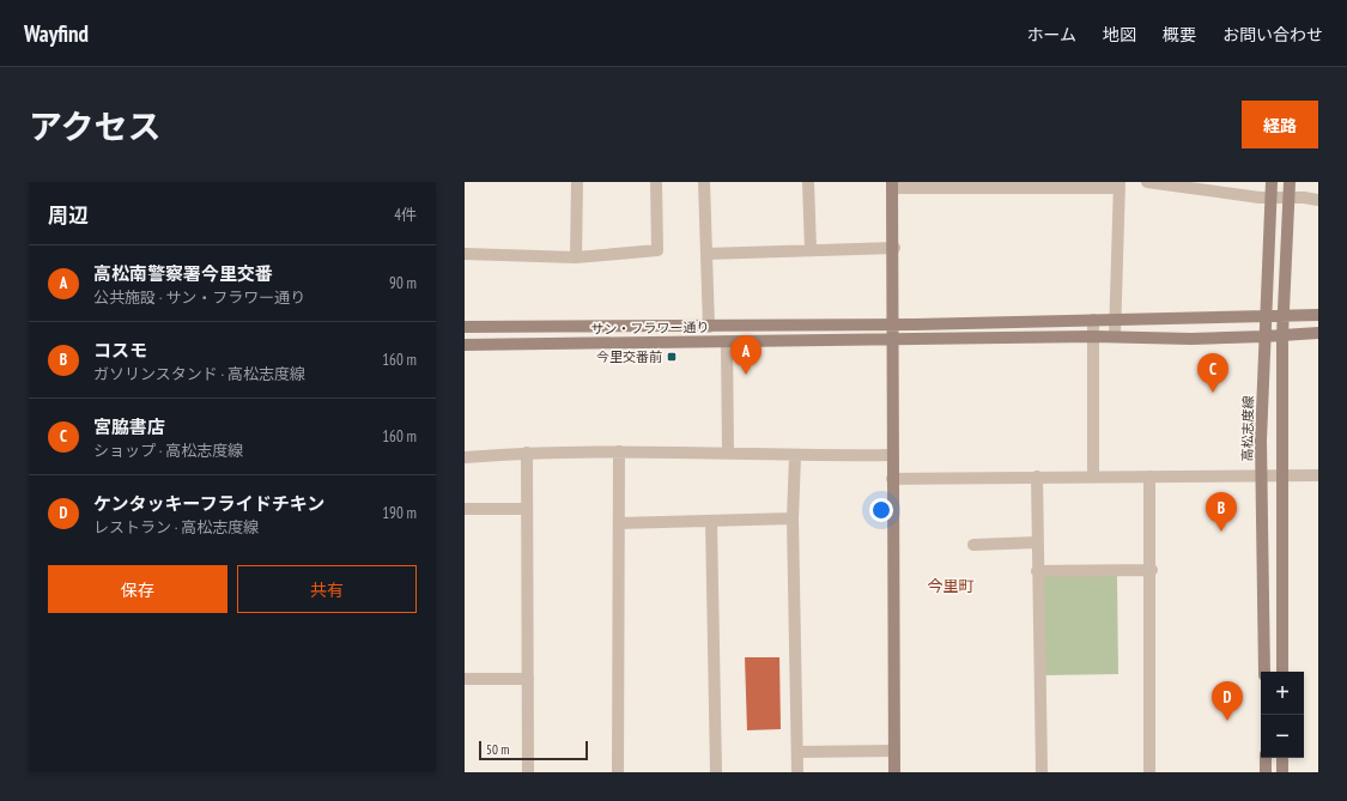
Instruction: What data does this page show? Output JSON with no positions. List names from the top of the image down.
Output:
{
  "streets": {
    "street": ["サン・フラワー通り", "高松志度線"]
  },
  "crossings": [
    ["サン・フラワー通り", "高松志度線"]
  ],
  "districts": ["今里町"],
  "places": {
    "transit": ["今里交番前"]
  },
  "scale_bar": "50 m",
  "page": {
    "header": "Wayfind",
    "nav": [
      "ホーム",
      "地図",
      "概要",
      "お問い合わせ"
    ],
    "title": "アクセス",
    "buttons": [
      "経路",
      ["保存", "共有"]
    ],
    "heading": ["周辺", "4件"],
    "list": [
      {
        "mark": "A",
        "name": "高松南警察署今里交番",
        "note": "公共施設 · サン・フラワー通り",
        "value": "90 m"
      },
      {
        "mark": "B",
        "name": "コスモ",
        "note": "ガソリンスタンド · 高松志度線",
        "value": "160 m"
      },
      {
        "mark": "C",
        "name": "宮脇書店",
        "note": "ショップ · 高松志度線",
        "value": "160 m"
      },
      {
        "mark": "D",
        "name": "ケンタッキーフライドチキン",
        "note": "レストラン · 高松志度線",
        "value": "190 m"
      }
    ],
    "pins": [
      "A",
      "C",
      "B",
      "D"
    ],
    "map_buttons": ["+", "−"],
    "scale": "50 m"
  }
}
